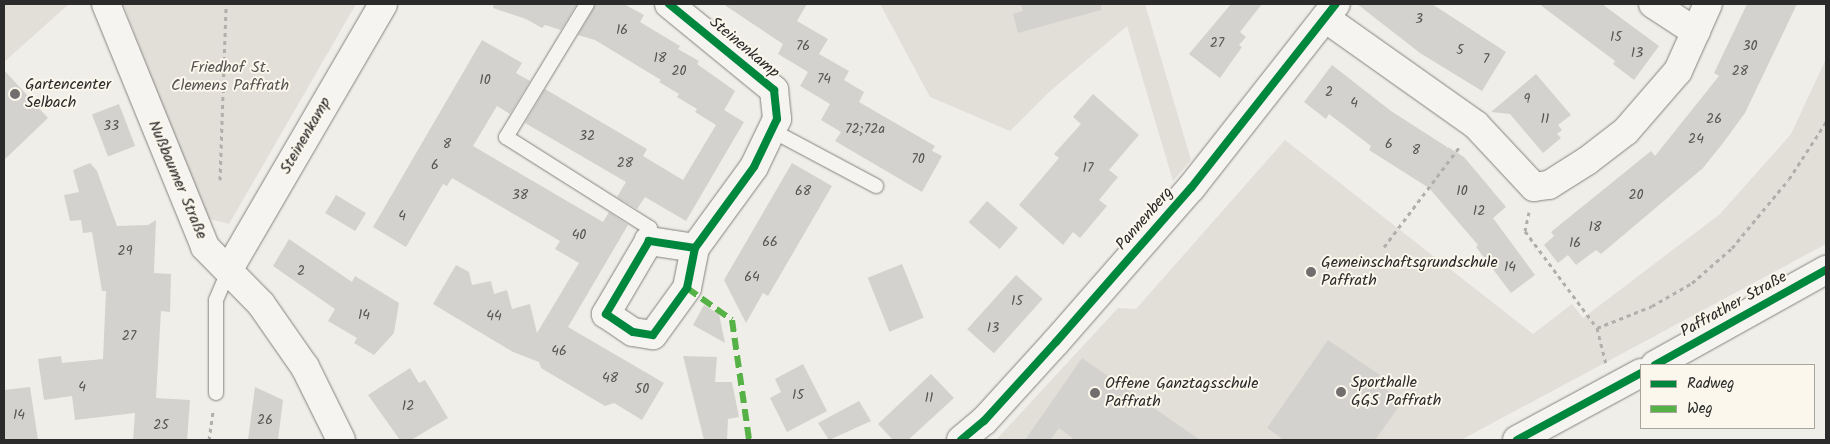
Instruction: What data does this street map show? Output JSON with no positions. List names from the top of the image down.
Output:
{
  "streets": {
    "street": [
      "Steinenkamp",
      "Nußbaumer Straße",
      "Pannenberg",
      "Paffrather Straße"
    ]
  },
  "crossings": [
    ["Steinenkamp", "Nußbaumer Straße"]
  ],
  "parks": ["Friedhof St. Clemens Paffrath"],
  "places": [
    "Gartencenter Selbach",
    "Gemeinschaftsgrundschule Paffrath",
    "Sporthalle GGS Paffrath",
    "Offene Ganztagsschule Paffrath"
  ],
  "house_numbers": [
    "3",
    "16",
    "15",
    "27",
    "76",
    "30",
    "5",
    "13",
    "18",
    "7",
    "20",
    "28",
    "74",
    "10",
    "2",
    "9",
    "4",
    "11",
    "26",
    "33",
    "72;72a",
    "32",
    "24",
    "8",
    "6",
    "8",
    "70",
    "28",
    "6",
    "17",
    "68",
    "10",
    "38",
    "20",
    "12",
    "4",
    "18",
    "40",
    "66",
    "16",
    "29",
    "14",
    "2",
    "64",
    "15",
    "14",
    "44",
    "13",
    "27",
    "46",
    "48",
    "4",
    "50",
    "15",
    "11",
    "12",
    "14",
    "26",
    "25"
  ],
  "legend": ["Radweg", "Weg"]
}
